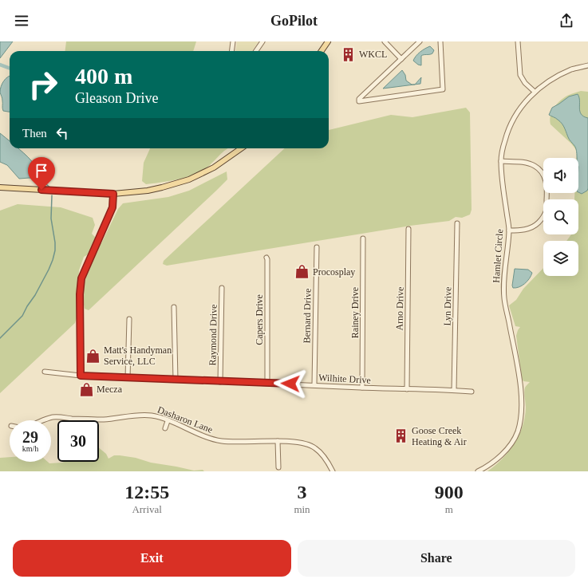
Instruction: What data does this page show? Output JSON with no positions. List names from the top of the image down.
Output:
{
  "streets": {
    "street": [
      "Hamlet Circle",
      "Lyn Drive",
      "Arno Drive",
      "Rainey Drive",
      "Bernard Drive",
      "Capers Drive",
      "Raymond Drive",
      "Wilhite Drive",
      "Dasharon Lane"
    ]
  },
  "crossings": [
    ["Lyn Drive", "Wilhite Drive"],
    ["Arno Drive", "Wilhite Drive"],
    ["Rainey Drive", "Wilhite Drive"],
    ["Bernard Drive", "Wilhite Drive"],
    ["Capers Drive", "Wilhite Drive"],
    ["Raymond Drive", "Wilhite Drive"]
  ],
  "places": {
    "building": ["WKCL", "Goose Creek Heating & Air"],
    "shop": ["Procosplay", "Matt's Handyman Service, LLC", "Mecza"]
  },
  "page": {
    "header": "GoPilot",
    "turn": ["400 m", "Gleason Drive"],
    "then": "Then",
    "speed": "29 km/h",
    "limit": "30",
    "eta": [
      "12:55",
      "Arrival",
      "3",
      "min",
      "900",
      "m"
    ],
    "buttons": ["Exit", "Share"]
  }
}
